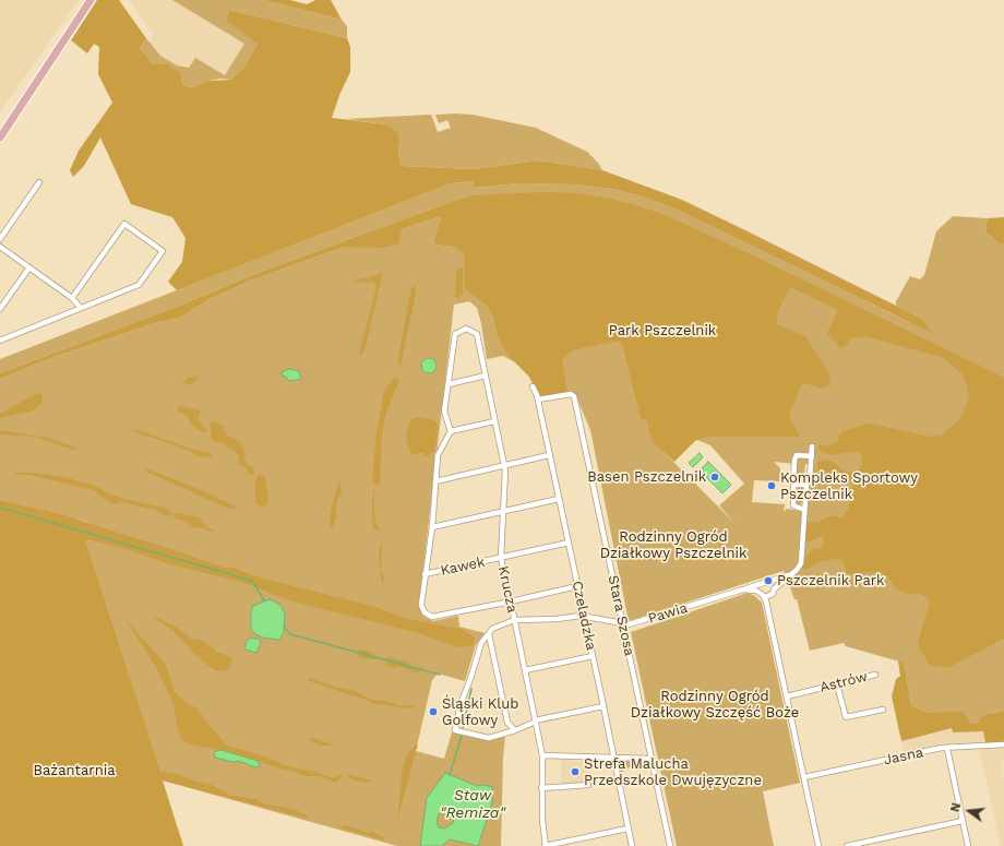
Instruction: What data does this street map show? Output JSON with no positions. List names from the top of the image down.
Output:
{
  "streets": {
    "street": [
      "Kawek",
      "Krucza",
      "Pawia",
      "Czeladzka",
      "Stara Szosa",
      "Astrów",
      "Jasna"
    ]
  },
  "crossings": [
    ["Kawek", "Krucza"],
    ["Kawek", "Czeladzka"],
    ["Krucza", "Pawia"],
    ["Pawia", "Czeladzka"],
    ["Pawia", "Stara Szosa"],
    ["Czeladzka", "Stara Szosa"]
  ],
  "water": ["Staw \"Remiza\""],
  "parks": [
    "Park Pszczelnik",
    "Rodzinny Ogród Działkowy Pszczelnik",
    "Rodzinny Ogród Działkowy Szczęść Boże",
    "Bażantarnia"
  ],
  "places": [
    "Basen Pszczelnik",
    "Kompleks Sportowy Pszczelnik",
    "Pszczelnik Park",
    "Śląski Klub Golfowy",
    "Strefa Malucha Przedszkole Dwujęzyczne"
  ],
  "north": "left"
}
